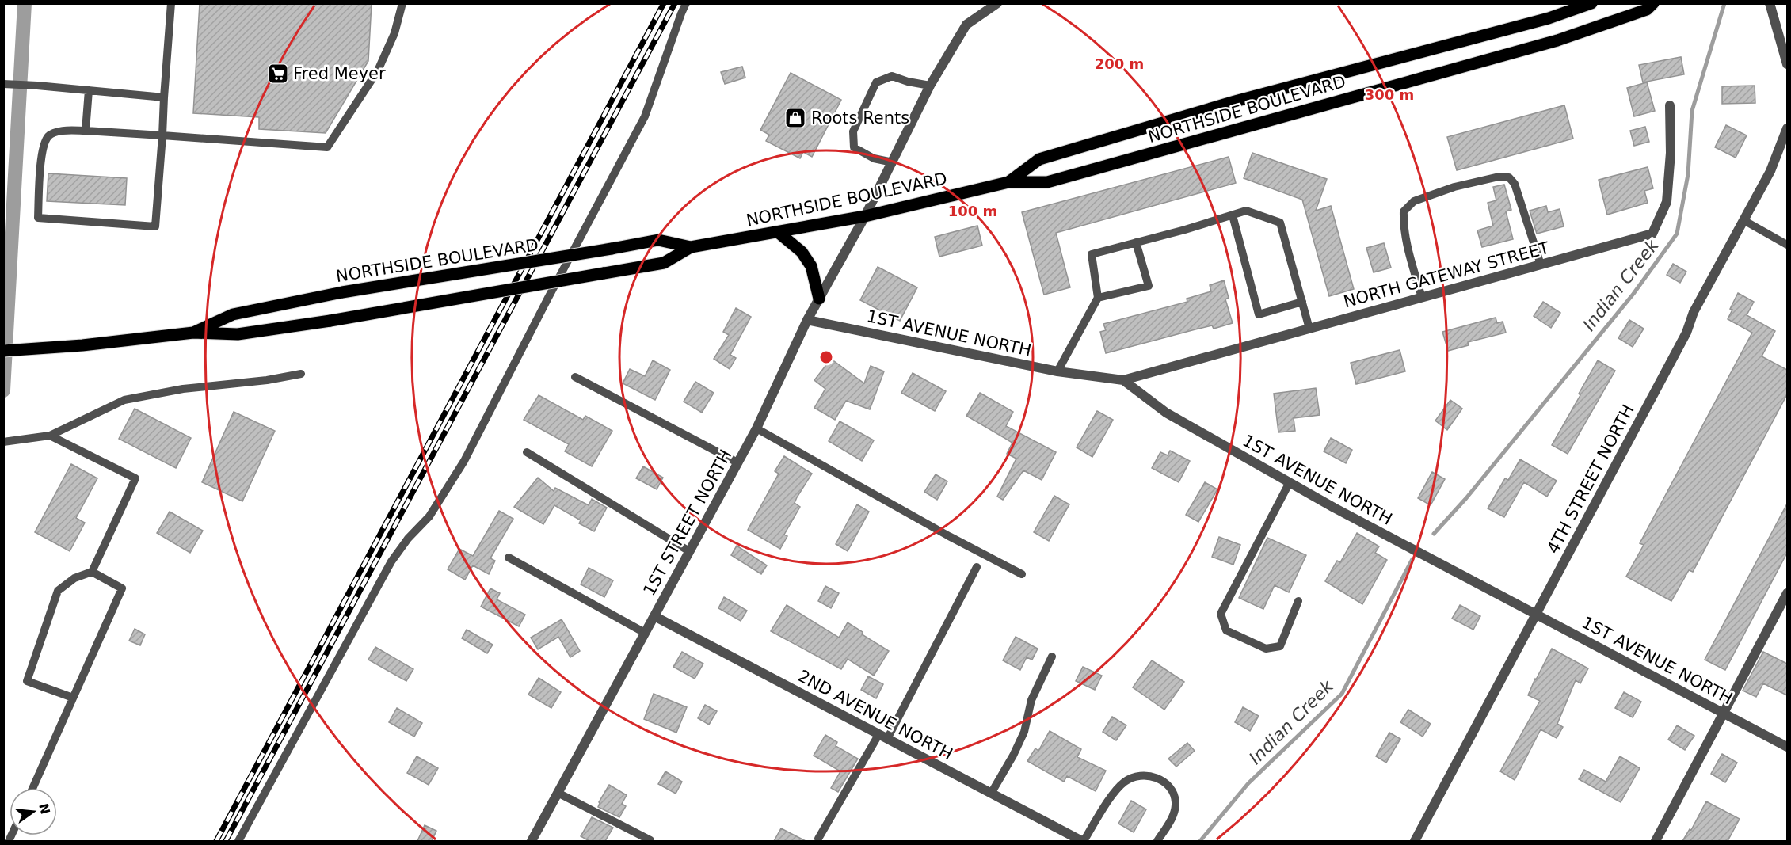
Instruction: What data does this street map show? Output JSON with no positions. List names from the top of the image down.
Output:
{
  "streets": {
    "main road": ["NORTHSIDE BOULEVARD"],
    "street": [
      "NORTH GATEWAY STREET",
      "1ST AVENUE NORTH",
      "4TH STREET NORTH",
      "1ST STREET NORTH",
      "2ND AVENUE NORTH"
    ]
  },
  "crossings": [
    ["NORTHSIDE BOULEVARD", "1ST STREET NORTH"],
    ["NORTH GATEWAY STREET", "1ST AVENUE NORTH"],
    ["1ST AVENUE NORTH", "4TH STREET NORTH"],
    ["1ST AVENUE NORTH", "1ST STREET NORTH"],
    ["1ST STREET NORTH", "2ND AVENUE NORTH"]
  ],
  "water": ["Indian Creek"],
  "places": {
    "supermarket": ["Fred Meyer"],
    "shop": ["Roots Rents"]
  },
  "north": "right",
  "rings": ["200 m", "300 m", "100 m"]
}
